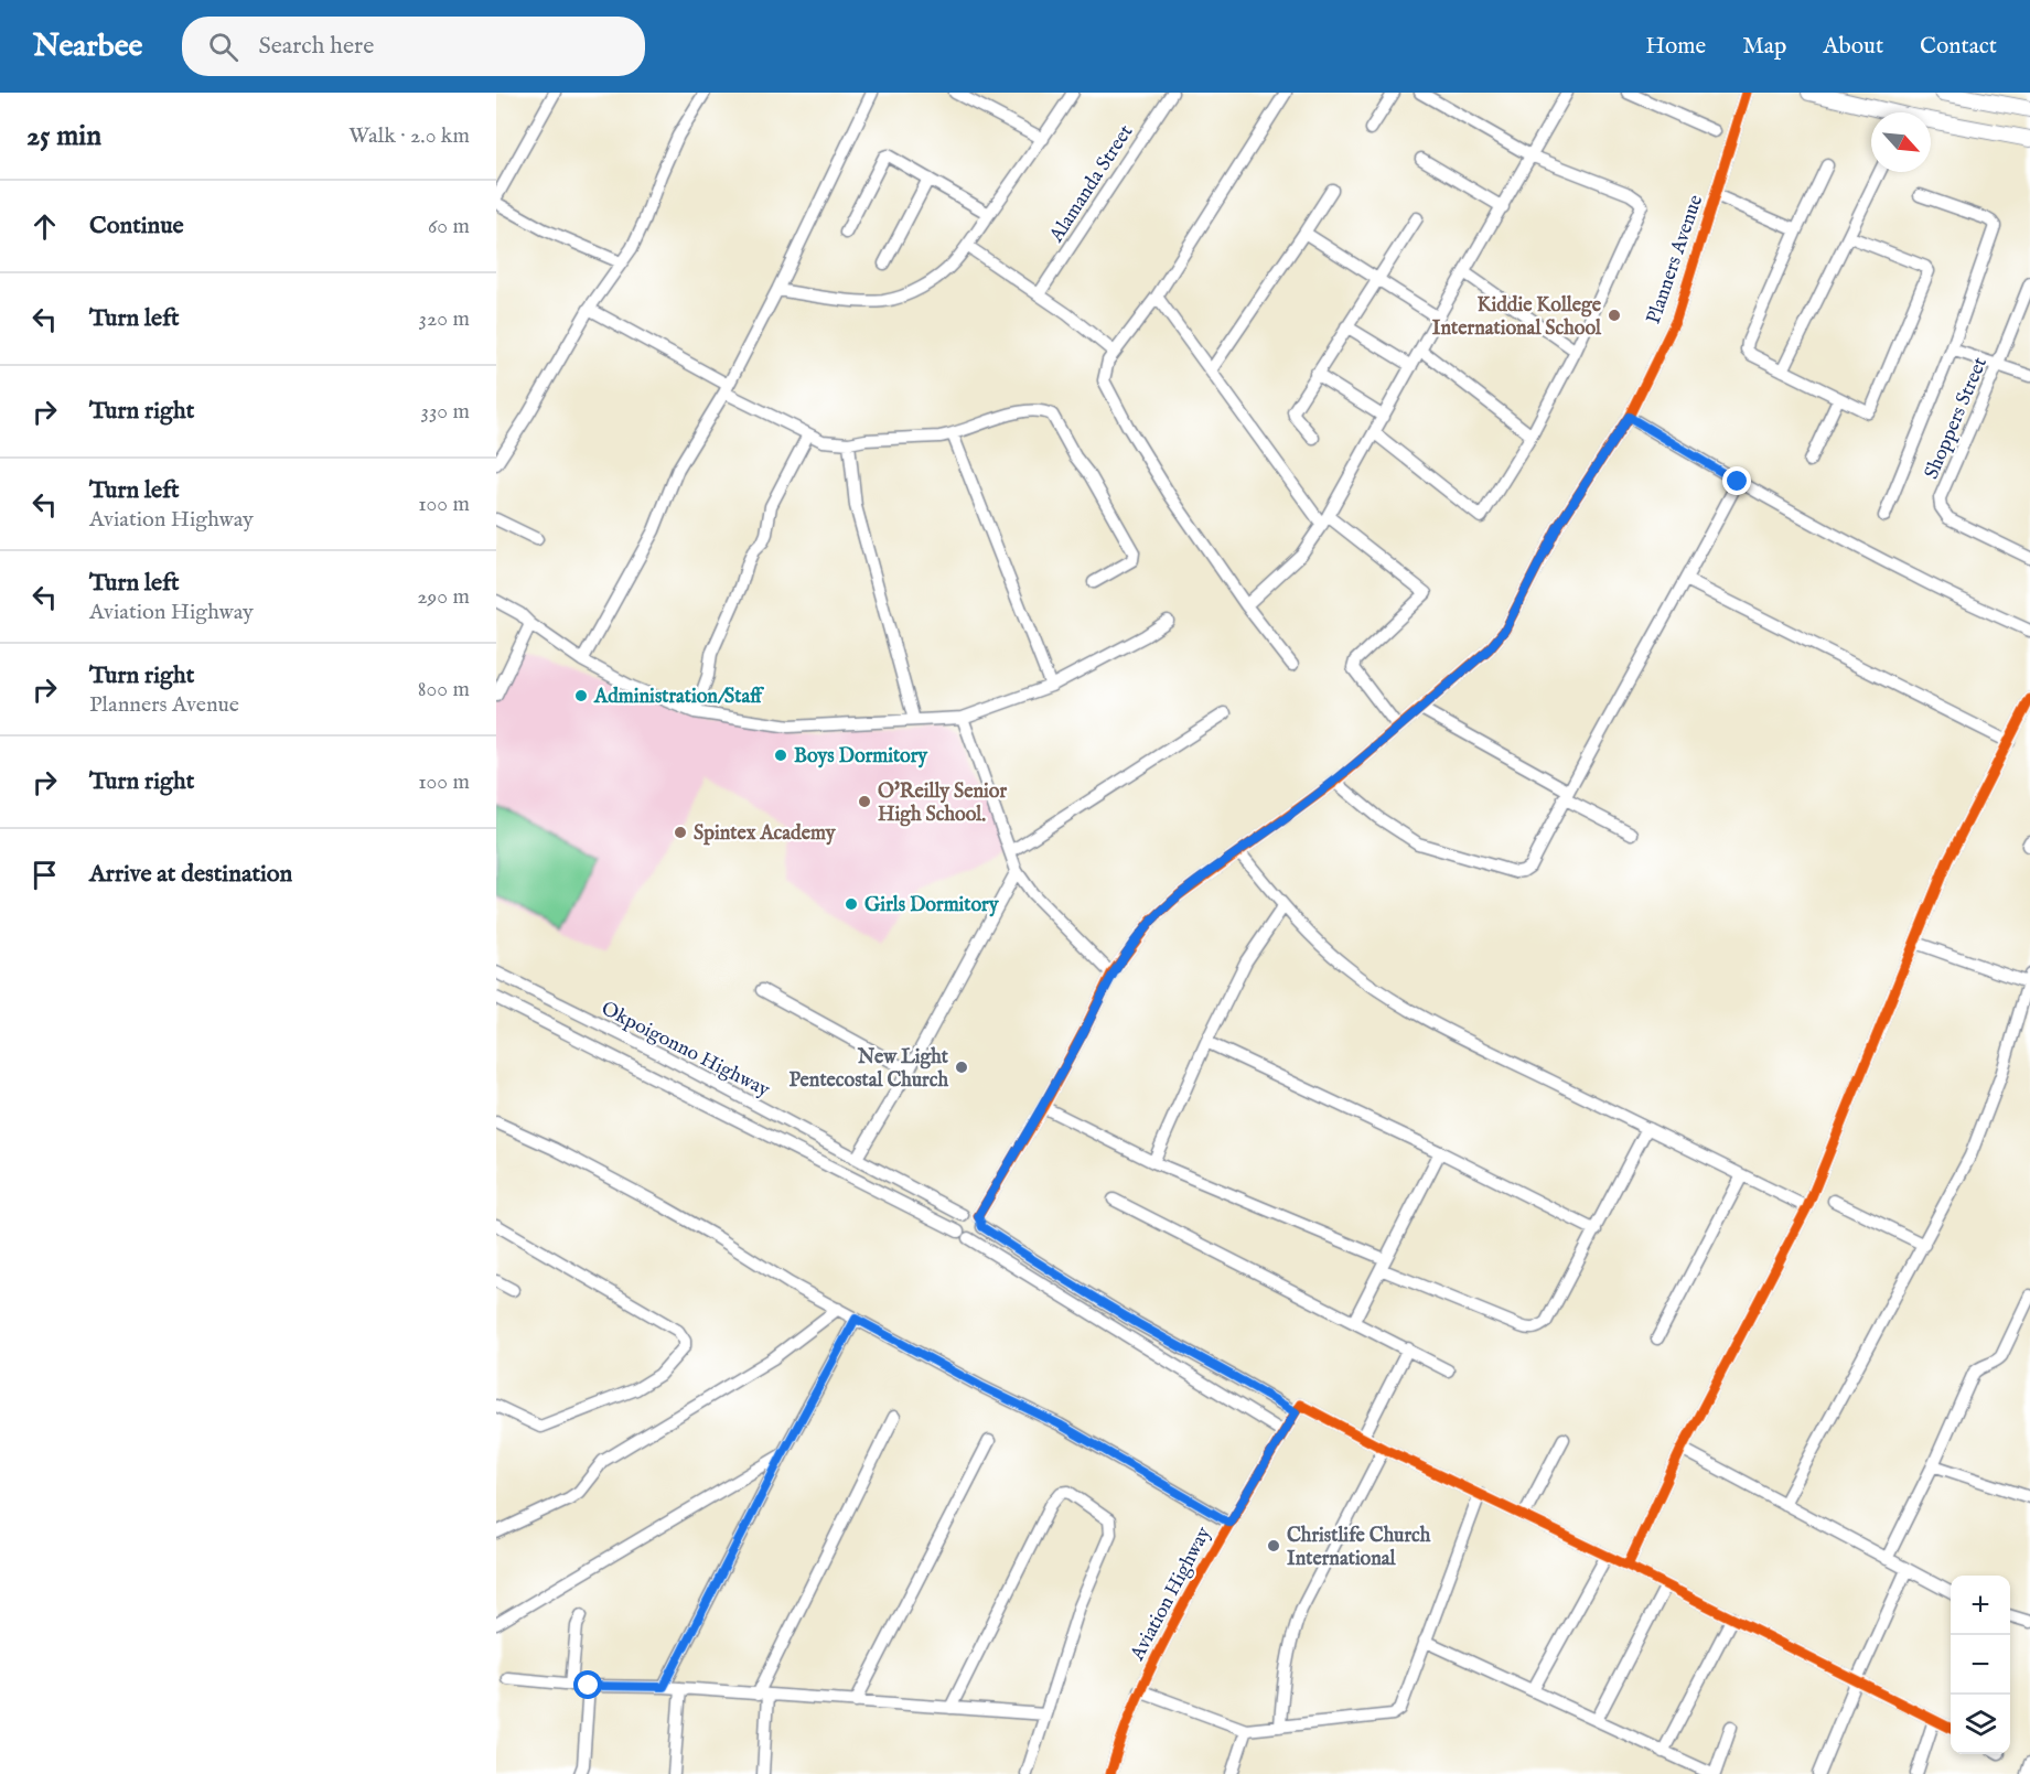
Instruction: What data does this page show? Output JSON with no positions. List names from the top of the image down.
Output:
{
  "streets": {
    "street": [
      "Alamanda Street",
      "Planners Avenue",
      "Shoppers Street",
      "Okpoigonno Highway",
      "Aviation Highway"
    ]
  },
  "crossings": [
    ["Planners Avenue", "Okpoigonno Highway"]
  ],
  "places": [
    "Kiddie Kollege International School",
    "Administration/Staff",
    "Boys Dormitory",
    "O'Reilly Senior High School.",
    "Spintex Academy",
    "Girls Dormitory",
    "New Light Pentecostal Church",
    "Christlife Church International"
  ],
  "north": "bottom right",
  "page": {
    "header": "Nearbee",
    "search": "Search here",
    "nav": [
      "Home",
      "Map",
      "About",
      "Contact"
    ],
    "heading": ["25 min", "Walk · 2.0 km"],
    "list": [
      ["Continue", "60 m"],
      ["Turn left", "320 m"],
      ["Turn right", "330 m"],
      ["Turn left", "Aviation Highway", "100 m"],
      ["Turn left", "Aviation Highway", "290 m"],
      ["Turn right", "Planners Avenue", "800 m"],
      ["Turn right", "100 m"],
      "Arrive at destination"
    ],
    "map_buttons": ["+", "−"]
  }
}
